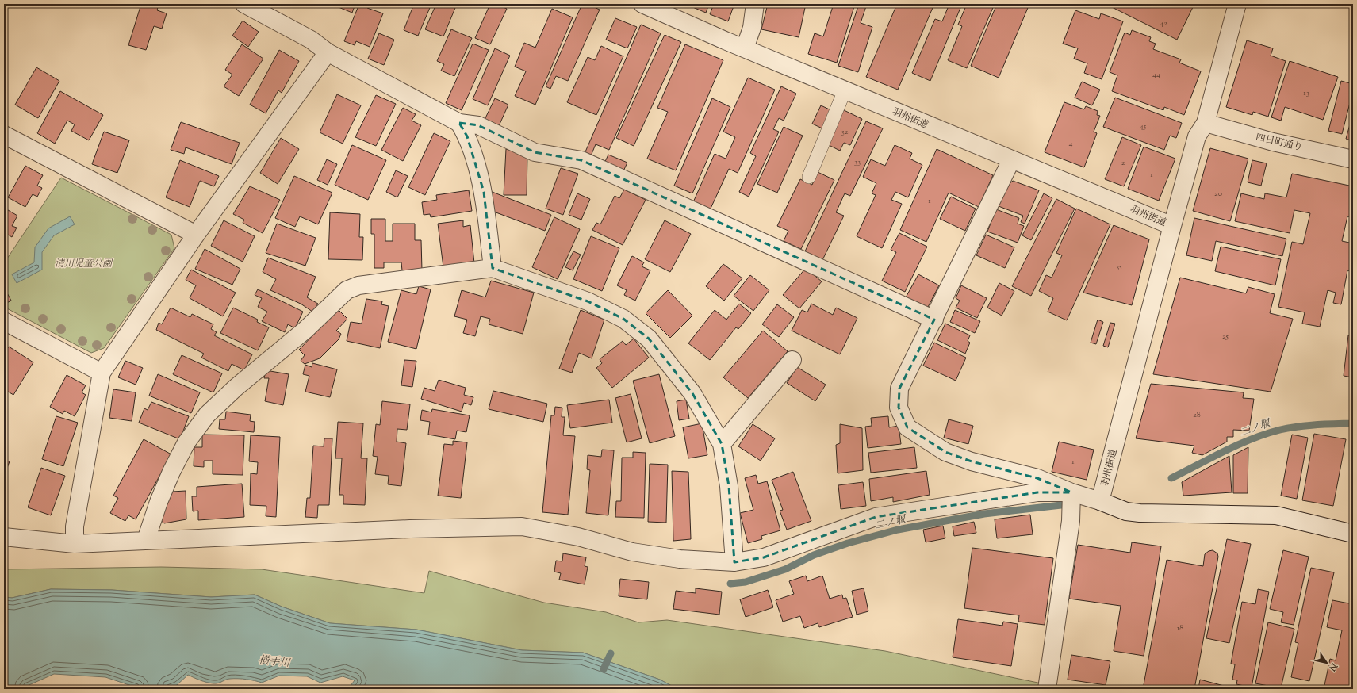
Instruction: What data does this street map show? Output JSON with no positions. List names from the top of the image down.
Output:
{
  "streets": {
    "street": ["羽州街道", "四日町通り"]
  },
  "water": ["二ノ堰", "横手川"],
  "parks": ["清川児童公園"],
  "house_numbers": [
    "42",
    "44",
    "13",
    "45",
    "32",
    "4",
    "33",
    "2",
    "1",
    "20",
    "1",
    "35",
    "25",
    "28",
    "1",
    "18"
  ],
  "north": "bottom right"
}
